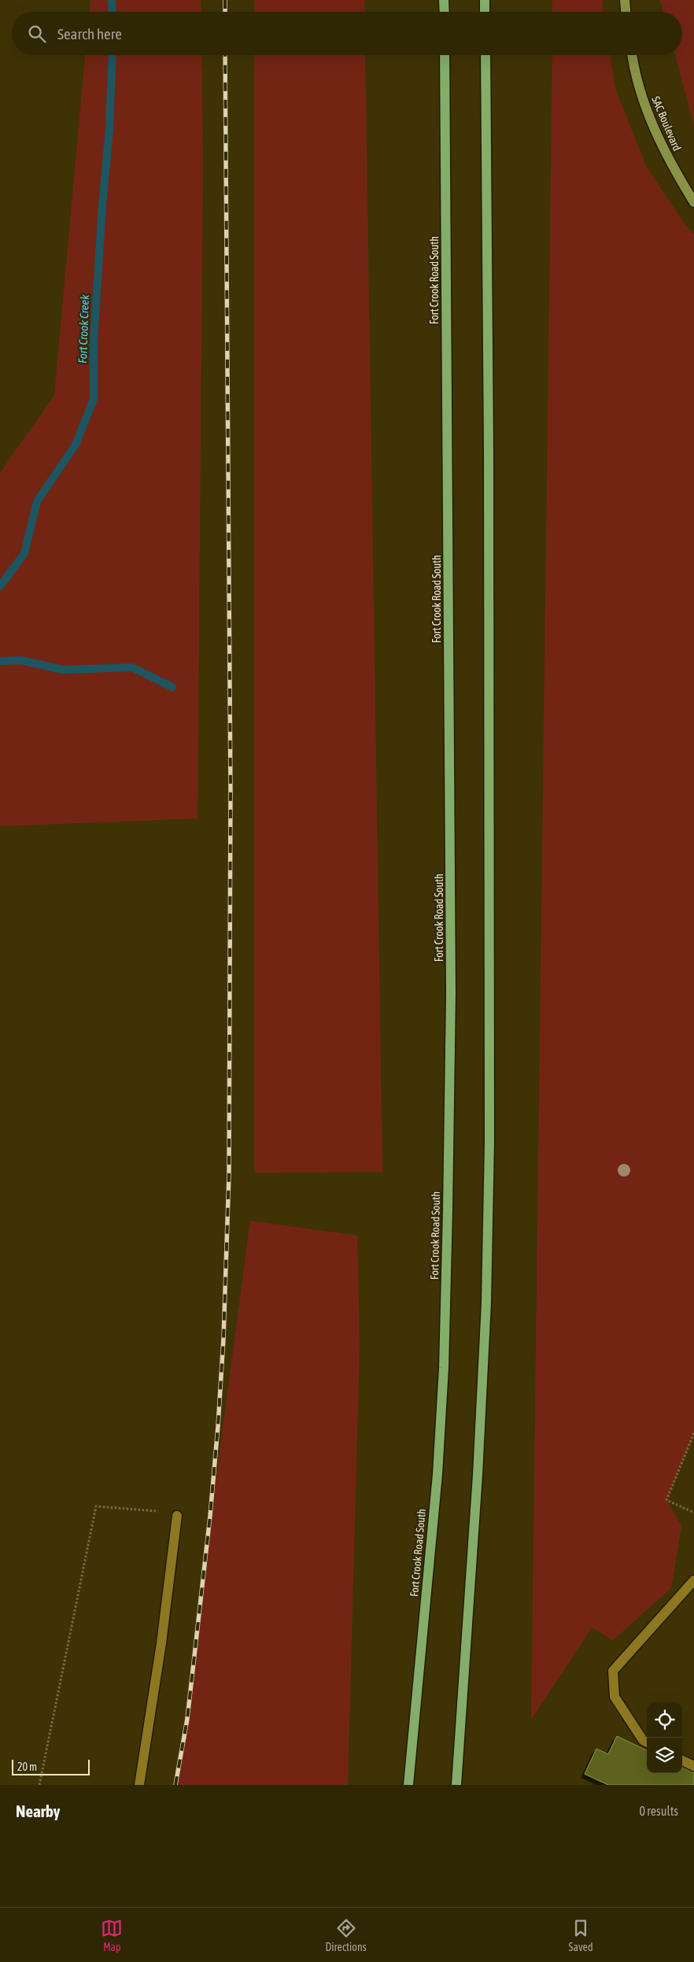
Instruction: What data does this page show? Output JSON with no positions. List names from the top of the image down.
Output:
{
  "streets": {
    "main road": ["Fort Crook Road South"],
    "street": ["SAC Boulevard"]
  },
  "water": ["Fort Crook Creek"],
  "scale_bar": "20 m",
  "page": {
    "search": "Search here",
    "scale": "20 m",
    "heading": ["Nearby", "0 results"],
    "nav": ["Map", "Directions", "Saved"]
  }
}
